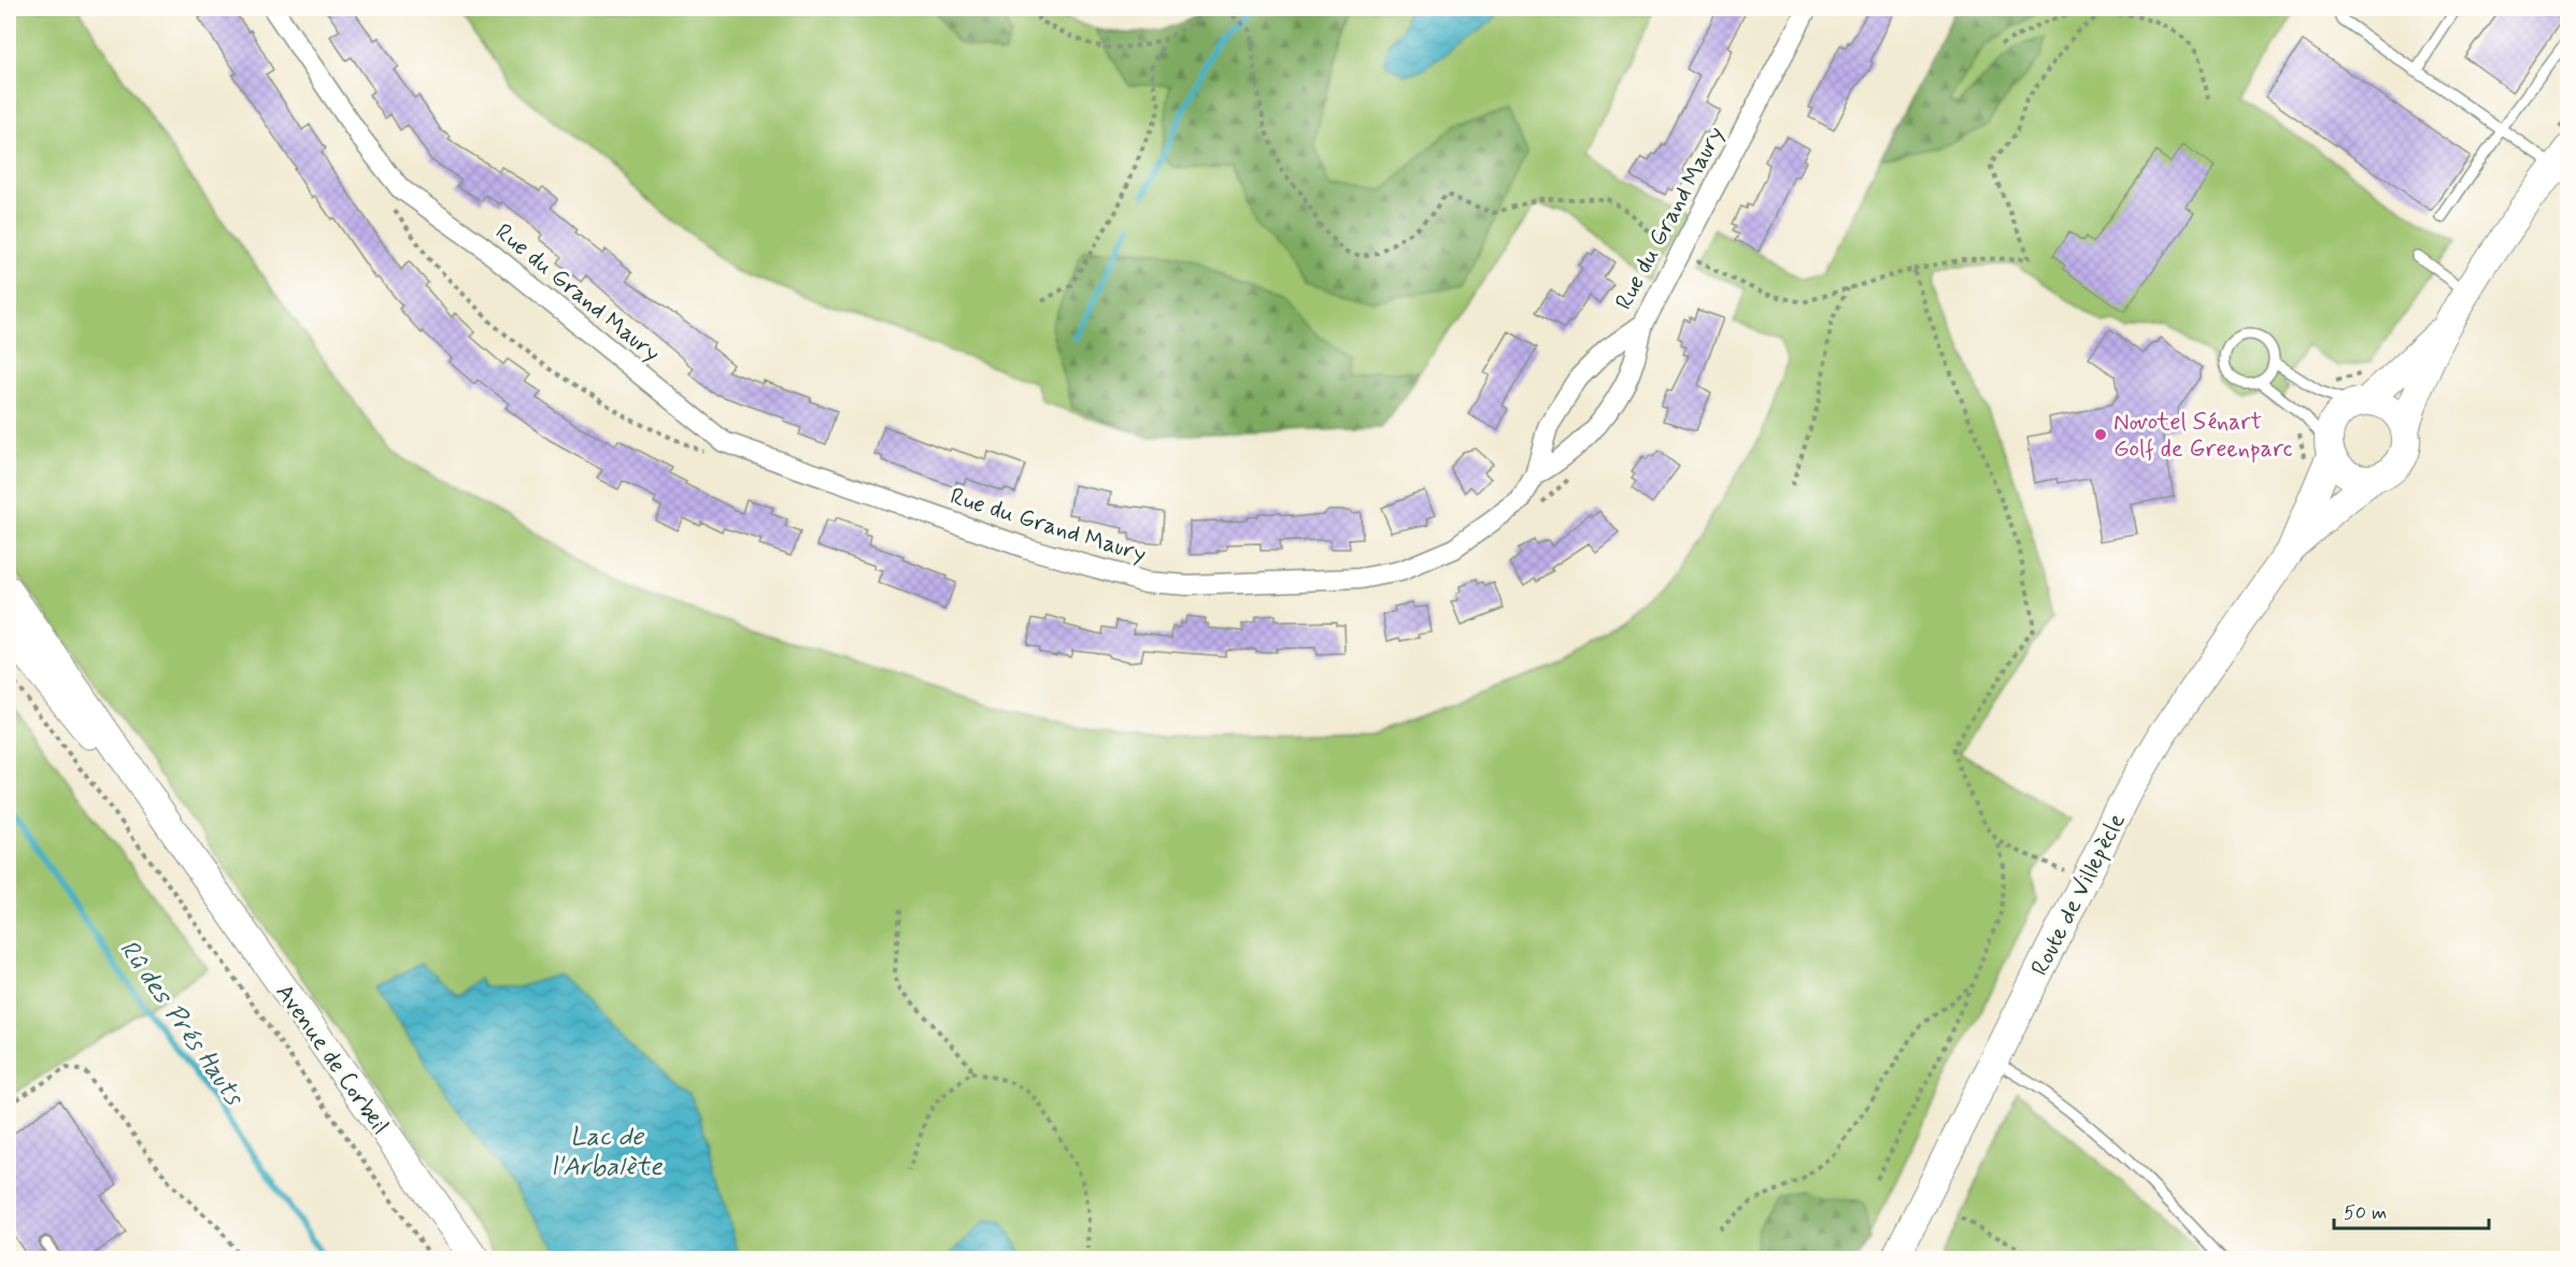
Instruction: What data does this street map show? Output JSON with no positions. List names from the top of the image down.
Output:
{
  "streets": {
    "main road": ["Route de Villepècle", "Avenue de Corbeil"],
    "street": ["Rue du Grand Maury"]
  },
  "water": ["Rû des Prés Hauts", "Lac de l'Arbalète"],
  "places": ["Novotel Sénart Golf de Greenparc"],
  "scale_bar": "50 m"
}
